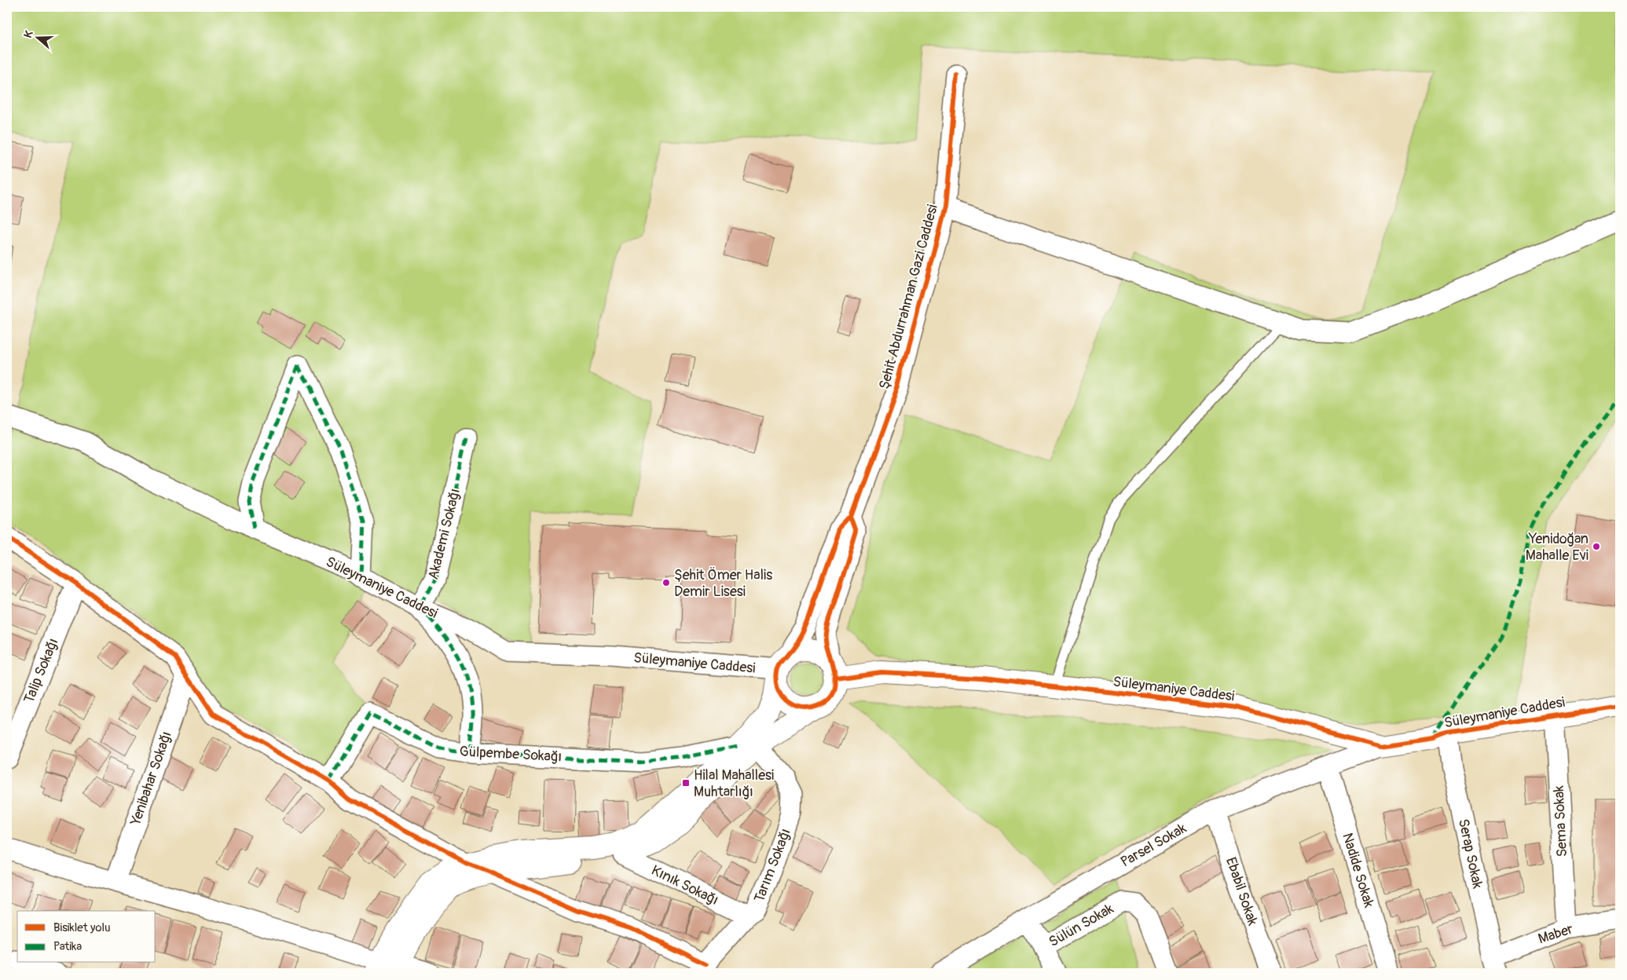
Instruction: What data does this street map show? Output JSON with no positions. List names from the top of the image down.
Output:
{
  "streets": {
    "street": [
      "Şehit Abdurrahman Gazi Caddesi",
      "Akademi Sokağı",
      "Süleymaniye Caddesi",
      "Talip Sokağı",
      "Gülpembe Sokağı",
      "Yenibahar Sokağı",
      "Sema Sokak",
      "Parsel Sokak",
      "Serap Sokak",
      "Tarım Sokağı",
      "Nadide Sokak",
      "Kınık Sokağı",
      "Ebabil Sokak",
      "Sülün Sokak",
      "Maber"
    ]
  },
  "crossings": [
    ["Akademi Sokağı", "Süleymaniye Caddesi"],
    ["Süleymaniye Caddesi", "Sema Sokak"],
    ["Süleymaniye Caddesi", "Parsel Sokak"],
    ["Süleymaniye Caddesi", "Serap Sokak"],
    ["Sema Sokak", "Maber"],
    ["Parsel Sokak", "Nadide Sokak"],
    ["Parsel Sokak", "Ebabil Sokak"],
    ["Serap Sokak", "Maber"],
    ["Tarım Sokağı", "Kınık Sokağı"]
  ],
  "places": {
    "other": ["Yenidoğan Mahalle Evi", "Şehit Ömer Halis Demir Lisesi"],
    "transit": ["Hilal Mahallesi Muhtarlığı"]
  },
  "legend": ["Bisiklet yolu", "Patika"],
  "north": "left"
}
